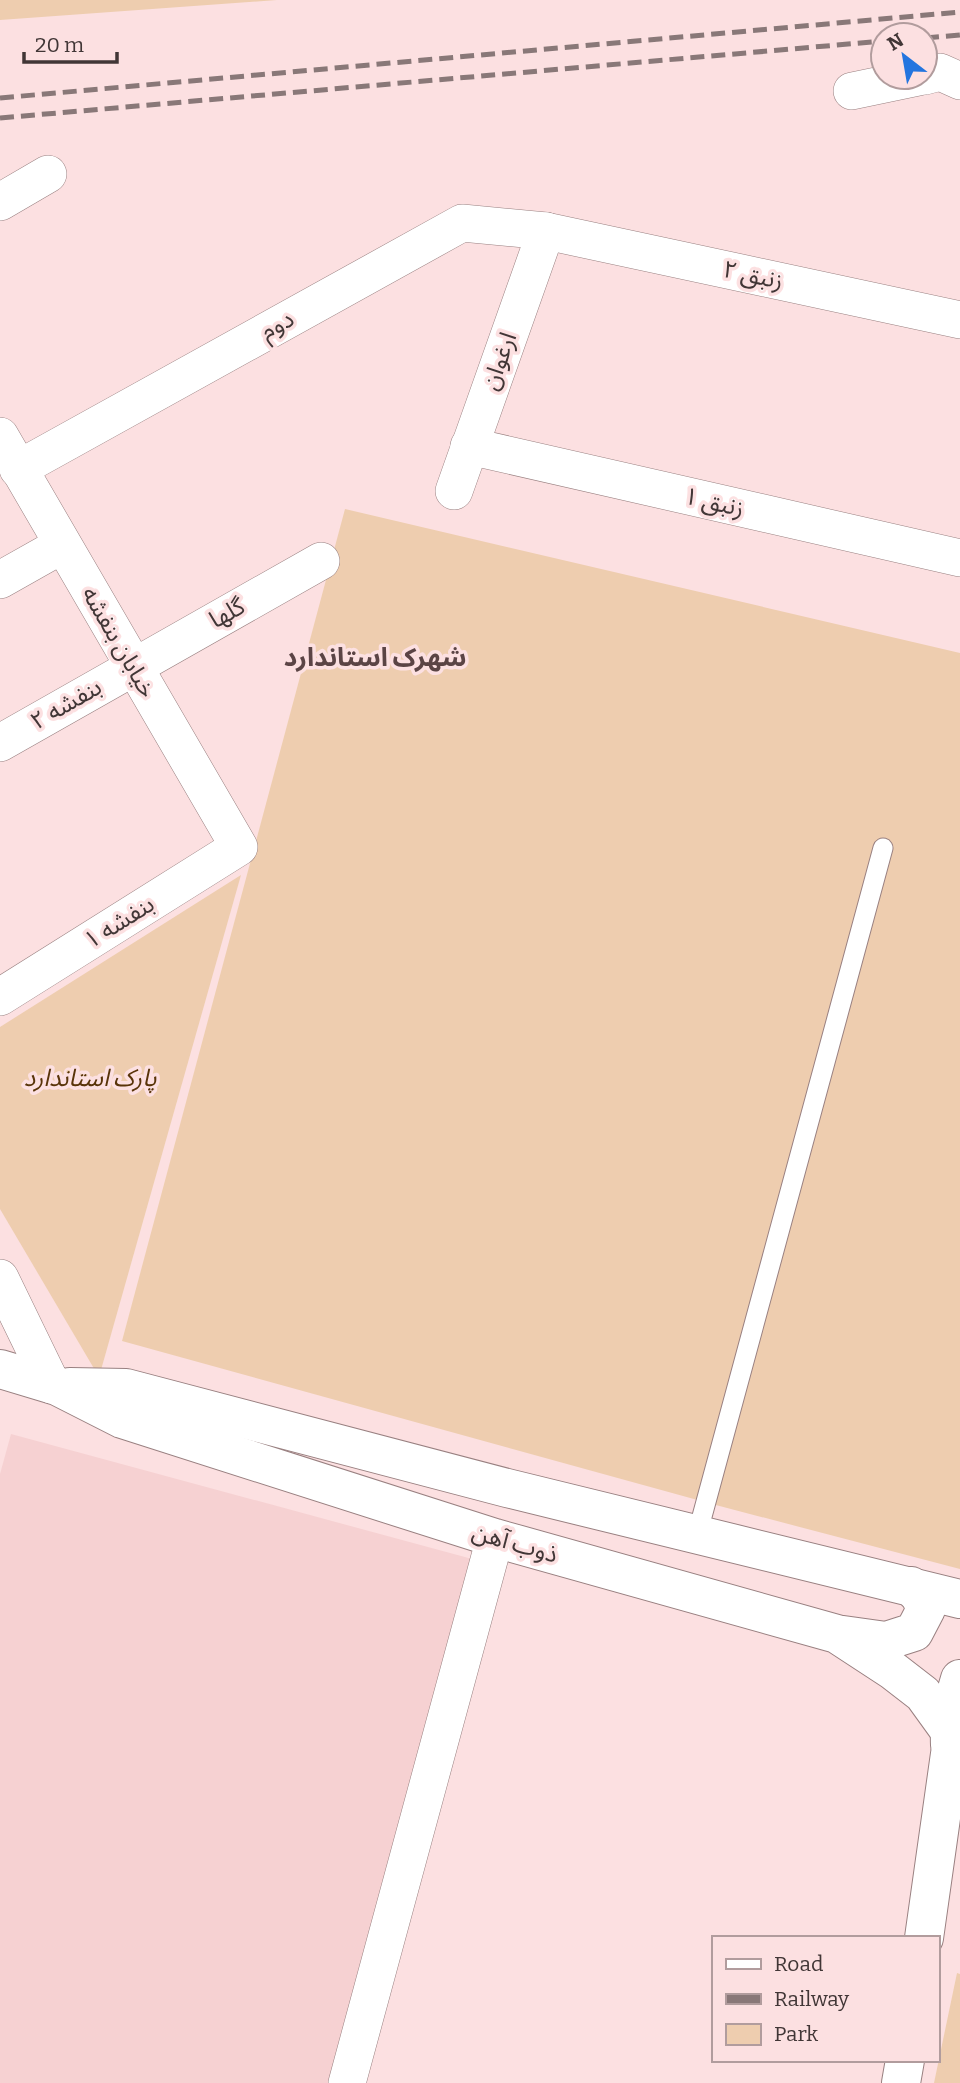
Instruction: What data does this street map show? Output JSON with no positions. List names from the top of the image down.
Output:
{
  "streets": {
    "main road": ["ذوب آهن"],
    "street": [
      "زنبق ۲",
      "دوم",
      "ارغوان",
      "زنبق ۱",
      "گلها",
      "خیابان بنفشه",
      "بنفشه ۲",
      "بنفشه ۱"
    ]
  },
  "crossings": [
    ["زنبق ۲", "دوم"],
    ["زنبق ۲", "ارغوان"],
    ["دوم", "ارغوان"],
    ["دوم", "خیابان بنفشه"],
    ["ارغوان", "زنبق ۱"],
    ["گلها", "خیابان بنفشه"],
    ["گلها", "بنفشه ۲"],
    ["خیابان بنفشه", "بنفشه ۲"],
    ["خیابان بنفشه", "بنفشه ۱"]
  ],
  "districts": ["شهرک استاندارد"],
  "parks": ["پارک استاندارد"],
  "legend": ["Road", "Railway", "Park"],
  "scale_bar": "20 m",
  "north": "top left"
}
